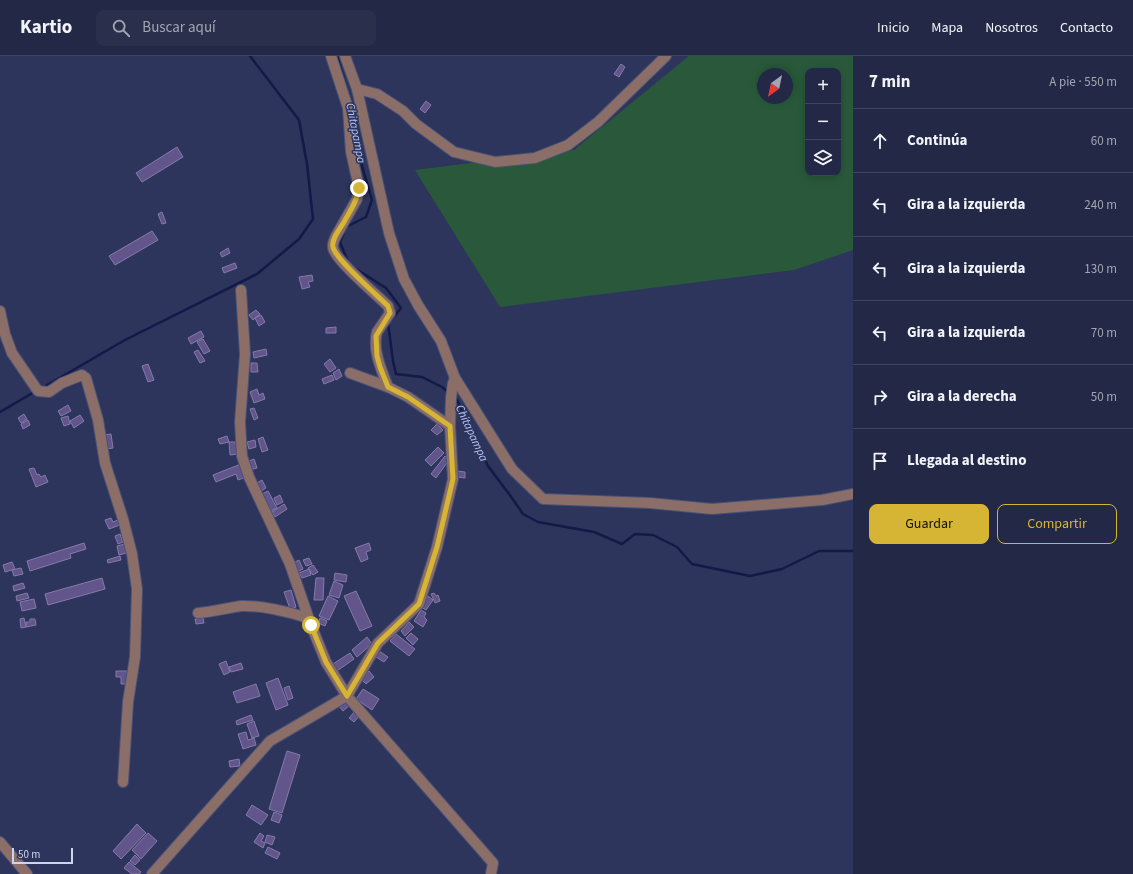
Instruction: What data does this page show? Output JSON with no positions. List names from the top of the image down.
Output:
{
  "water": ["Chitapampa"],
  "scale_bar": "50 m",
  "north": "bottom left",
  "page": {
    "header": "Kartio",
    "search": "Buscar aquí",
    "nav": [
      "Inicio",
      "Mapa",
      "Nosotros",
      "Contacto"
    ],
    "heading": ["7 min", "A pie · 550 m"],
    "map_buttons": ["+", "−"],
    "list": [
      ["Continúa", "60 m"],
      ["Gira a la izquierda", "240 m"],
      ["Gira a la izquierda", "130 m"],
      ["Gira a la izquierda", "70 m"],
      ["Gira a la derecha", "50 m"],
      "Llegada al destino"
    ],
    "buttons": ["Guardar", "Compartir"],
    "scale": "50 m"
  }
}
